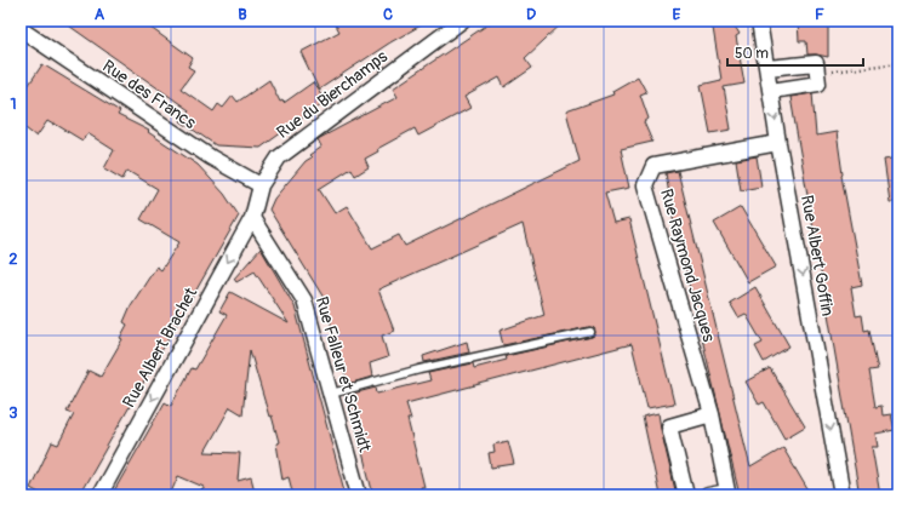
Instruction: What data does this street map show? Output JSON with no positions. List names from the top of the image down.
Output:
{
  "streets": {
    "street": [
      "Rue des Francs",
      "Rue du Bierchamps",
      "Rue Albert Goffin",
      "Rue Raymond Jacques",
      "Rue Albert Brachet",
      "Rue Falleur et Schmidt"
    ]
  },
  "crossings": [
    ["Rue des Francs", "Rue du Bierchamps"],
    ["Rue du Bierchamps", "Rue Albert Brachet"],
    ["Rue du Bierchamps", "Rue Falleur et Schmidt"],
    ["Rue Albert Goffin", "Rue Raymond Jacques"],
    ["Rue Albert Brachet", "Rue Falleur et Schmidt"]
  ],
  "one_way": ["Rue Albert Goffin", "Rue Albert Brachet"],
  "scale_bar": "50 m",
  "grid": {
    "columns": [
      "A",
      "B",
      "C",
      "D",
      "E",
      "F"
    ],
    "rows": ["1", "2", "3"]
  }
}
